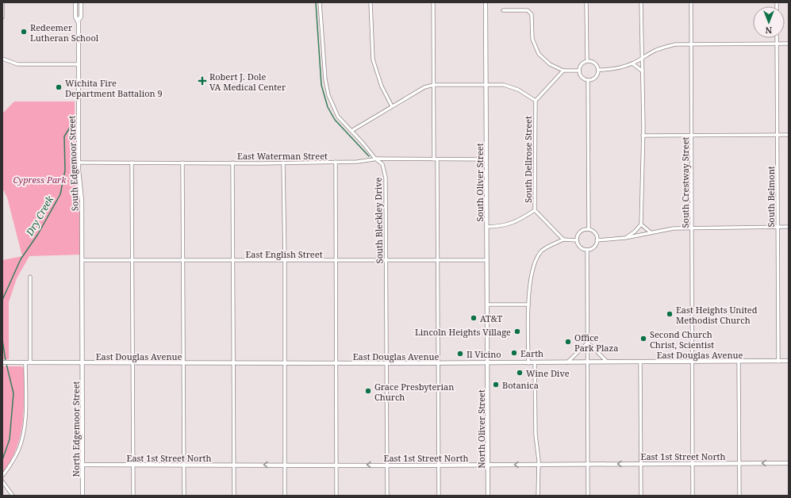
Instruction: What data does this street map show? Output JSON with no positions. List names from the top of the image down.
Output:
{
  "streets": {
    "main road": [
      "South Edgemoor Street",
      "South Oliver Street",
      "East Douglas Avenue",
      "North Edgemoor Street",
      "North Oliver Street",
      "East 1st Street North"
    ],
    "street": [
      "East Waterman Street",
      "South Dellrose Street",
      "South Crestway Street",
      "South Belmont",
      "South Bleckley Drive",
      "East English Street"
    ]
  },
  "crossings": [
    ["East Waterman Street", "South Edgemoor Street"],
    ["East Waterman Street", "South Oliver Street"],
    ["East Waterman Street", "South Bleckley Drive"],
    ["South Edgemoor Street", "East English Street"],
    ["South Edgemoor Street", "East Douglas Avenue"],
    ["South Edgemoor Street", "North Edgemoor Street"],
    ["South Oliver Street", "East English Street"],
    ["South Oliver Street", "East Douglas Avenue"],
    ["South Oliver Street", "North Oliver Street"],
    ["South Crestway Street", "East Douglas Avenue"],
    ["South Crestway Street", "East 1st Street North"],
    ["South Belmont", "East Douglas Avenue"],
    ["South Bleckley Drive", "East English Street"],
    ["South Bleckley Drive", "East Douglas Avenue"],
    ["South Bleckley Drive", "East 1st Street North"],
    ["East Douglas Avenue", "North Edgemoor Street"],
    ["East Douglas Avenue", "North Oliver Street"],
    ["North Edgemoor Street", "East 1st Street North"],
    ["North Oliver Street", "East 1st Street North"]
  ],
  "one_way": ["East 1st Street North"],
  "water": ["Dry Creek"],
  "parks": ["Cypress Park"],
  "places": {
    "other": [
      "Redeemer Lutheran School",
      "Wichita Fire Department Battalion 9",
      "East Heights United Methodist Church",
      "AT&T",
      "Lincoln Heights Village",
      "Second Church Christ, Scientist",
      "Office Park Plaza",
      "Earth",
      "Il Vicino",
      "Wine Dive",
      "Botanica",
      "Grace Presbyterian Church"
    ],
    "health": ["Robert J. Dole VA Medical Center"]
  },
  "north": "bottom"
}
